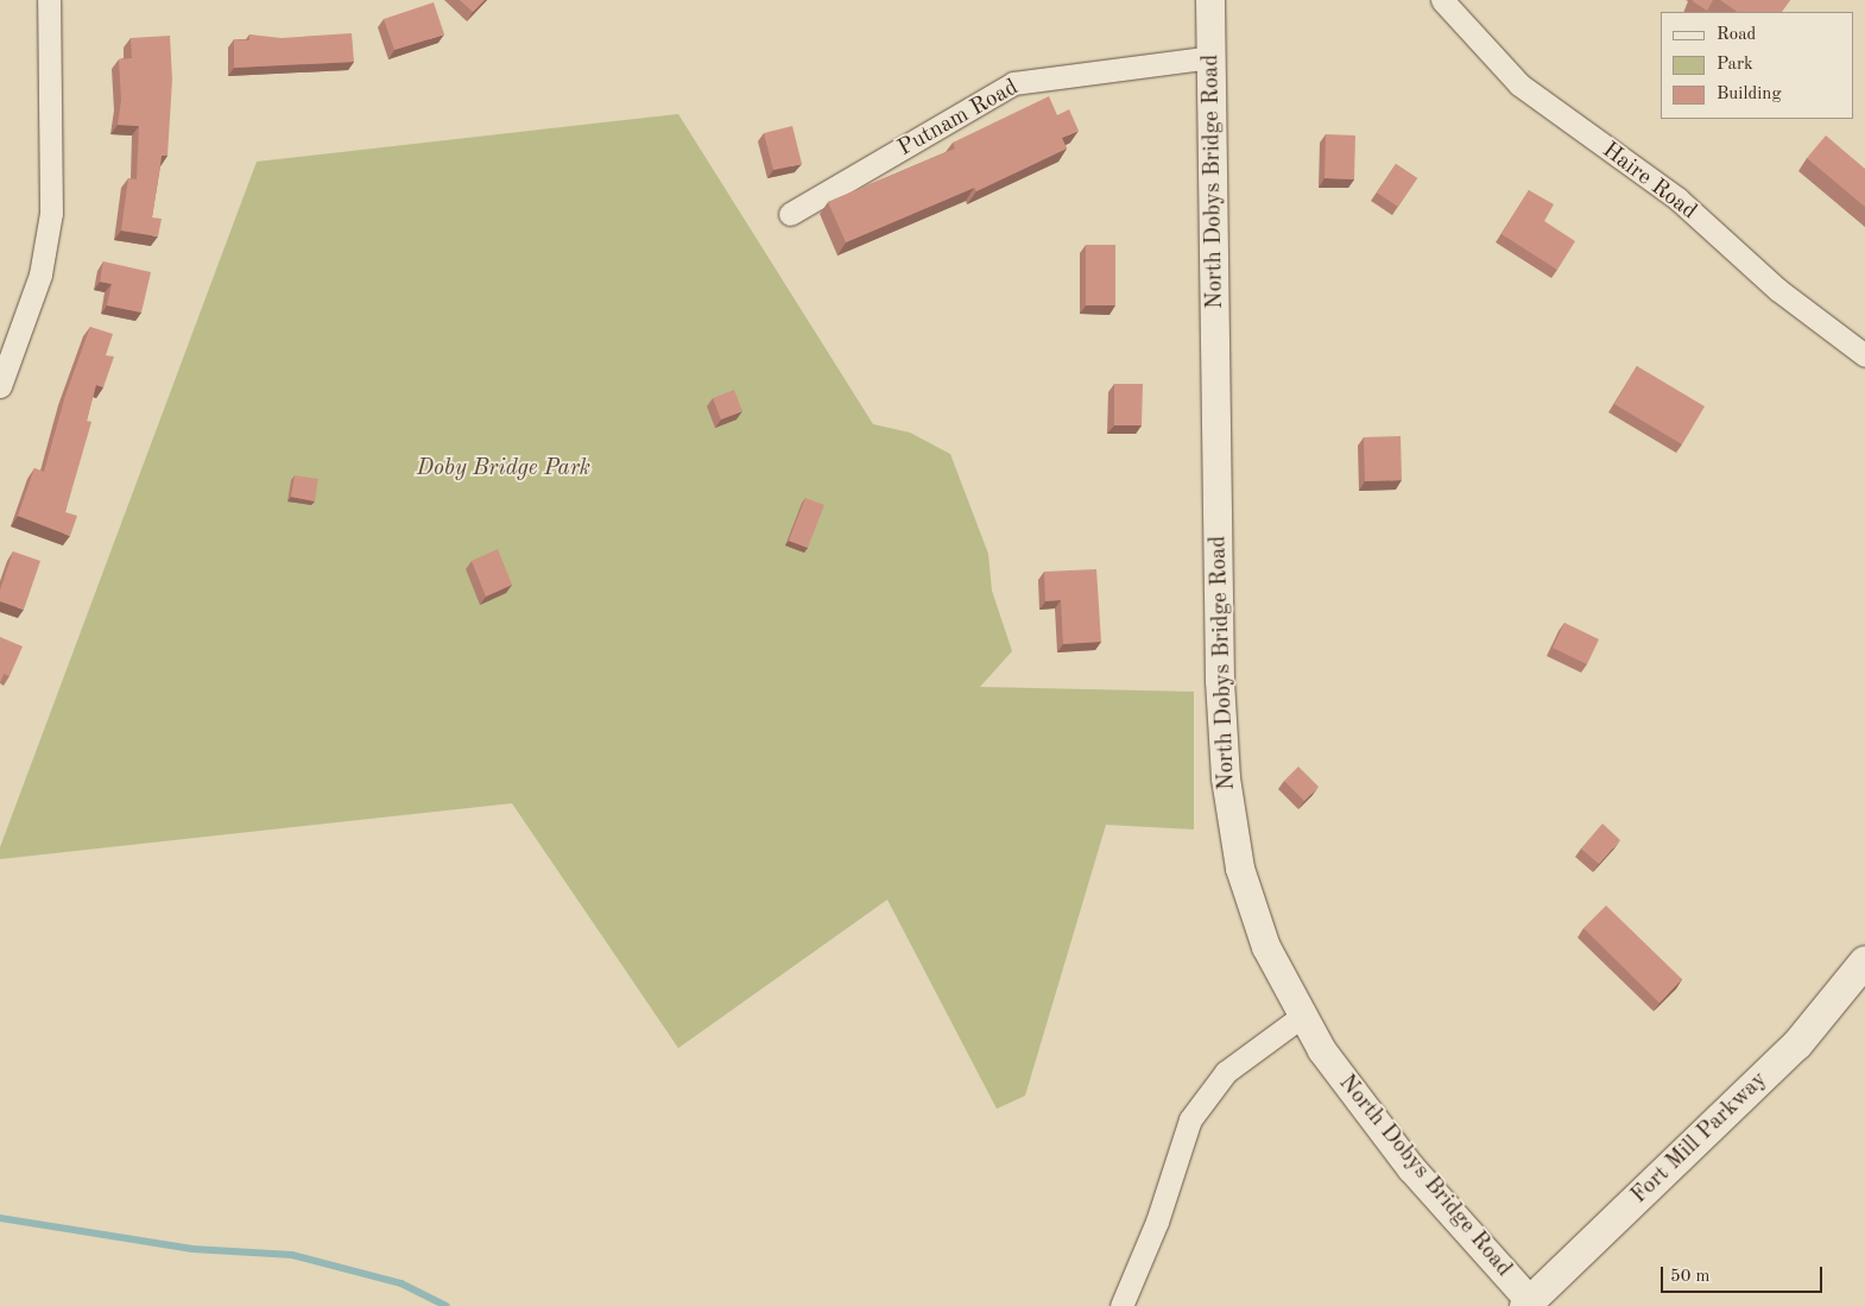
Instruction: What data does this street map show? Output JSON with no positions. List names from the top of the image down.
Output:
{
  "streets": {
    "main road": ["Fort Mill Parkway"],
    "street": ["Putnam Road", "North Dobys Bridge Road", "Haire Road"]
  },
  "crossings": [
    ["Putnam Road", "North Dobys Bridge Road"],
    ["North Dobys Bridge Road", "Fort Mill Parkway"]
  ],
  "parks": ["Doby Bridge Park"],
  "legend": ["Road", "Park", "Building"],
  "scale_bar": "50 m"
}
